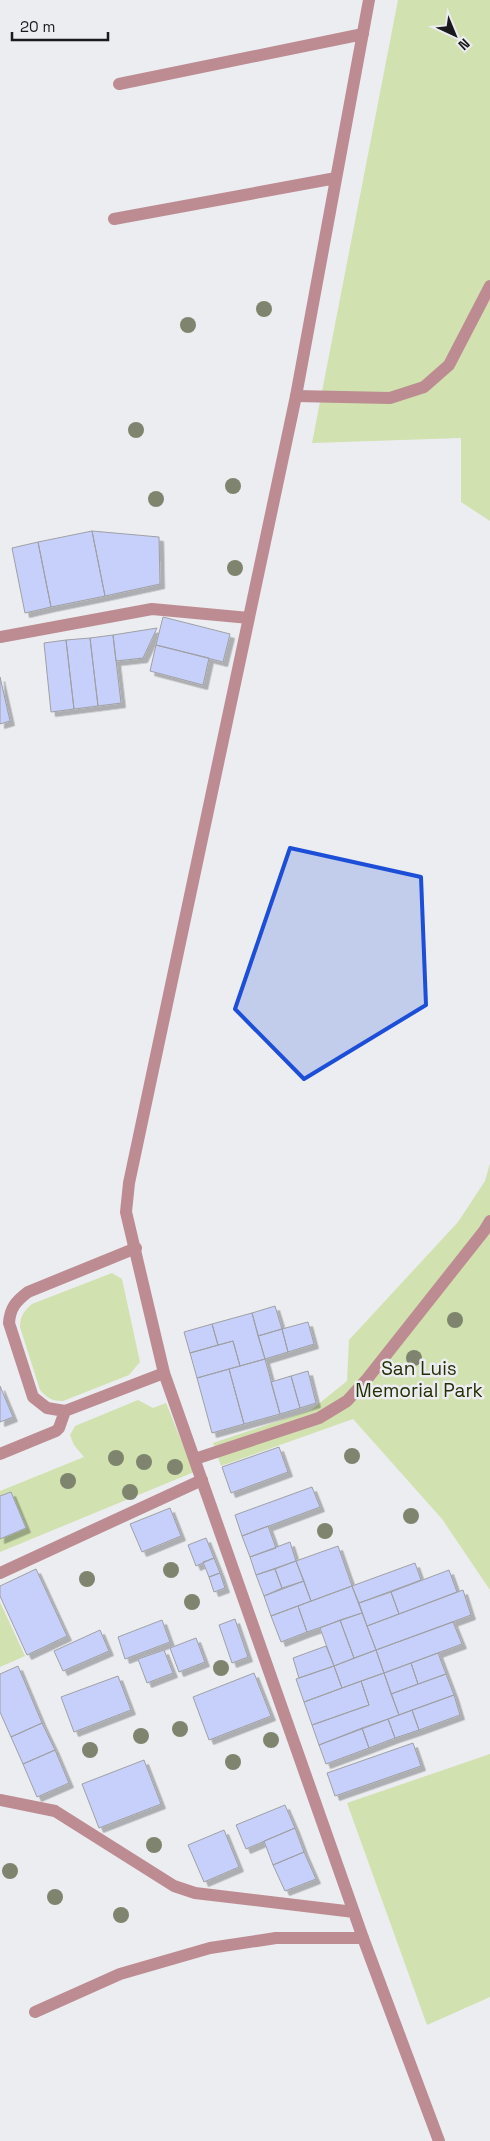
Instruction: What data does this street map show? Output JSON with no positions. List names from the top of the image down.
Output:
{
  "parks": ["San Luis Memorial Park"],
  "scale_bar": "20 m",
  "north": "bottom right"
}
